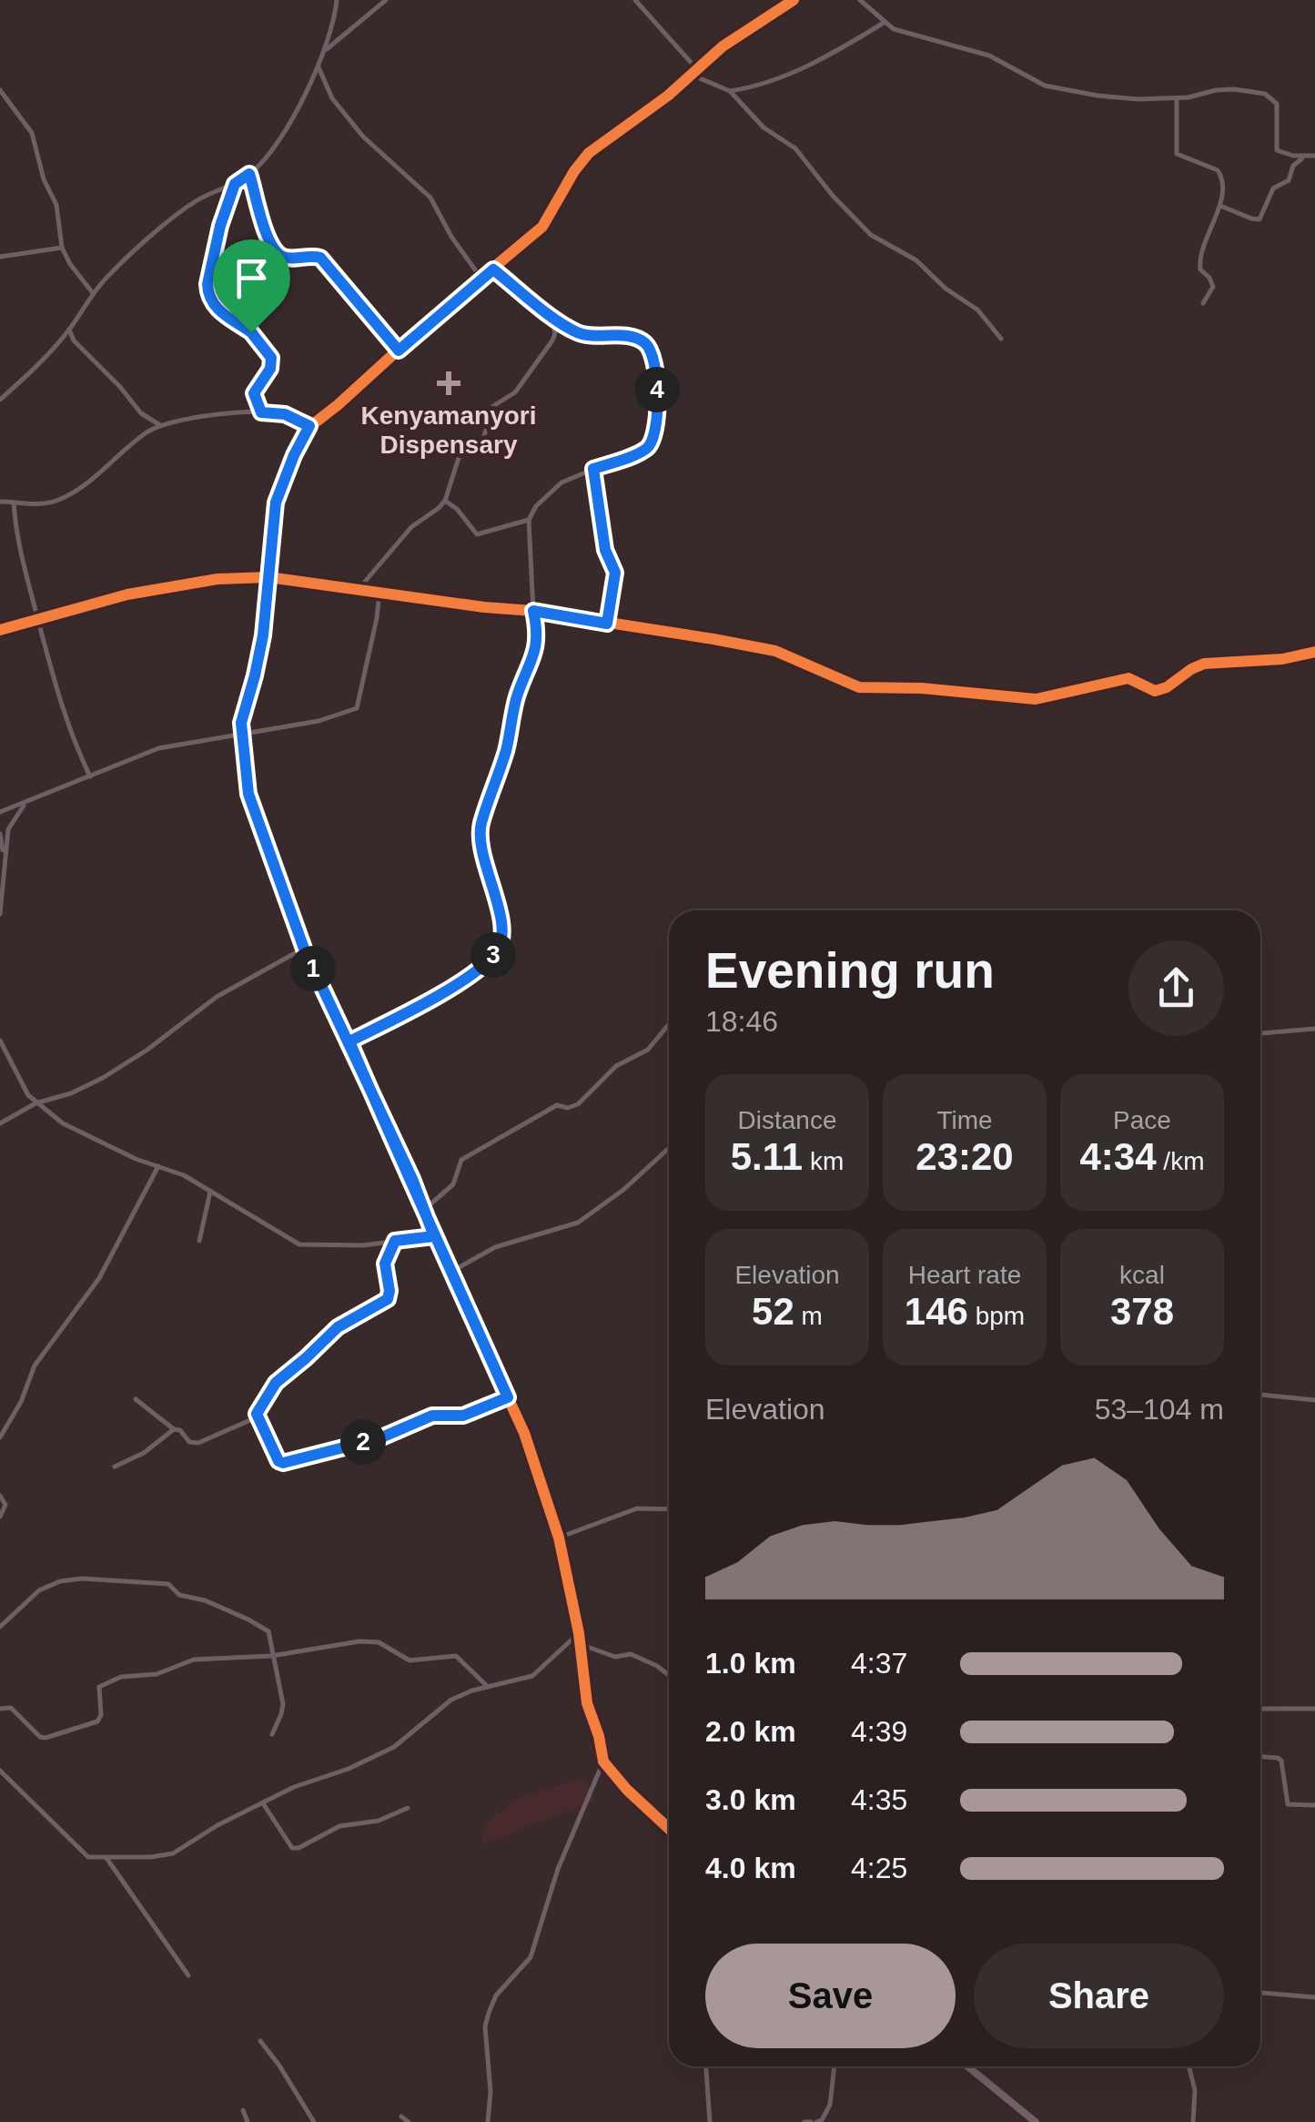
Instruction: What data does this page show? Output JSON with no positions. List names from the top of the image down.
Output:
{
  "places": {
    "health": ["Kenyamanyori Dispensary"]
  },
  "page": {
    "pins": [
      "4",
      "3",
      "1",
      "2"
    ],
    "heading": ["Evening run", "18:46"],
    "stats": [
      ["Distance", "5.11 km"],
      ["Time", "23:20"],
      ["Pace", "4:34 /km"],
      ["Elevation", "52 m"],
      ["Heart rate", "146 bpm"],
      ["kcal", "378"]
    ],
    "chart": ["Elevation", "53–104 m"],
    "list": [
      {
        "name": "1.0 km",
        "note": "4:37"
      },
      {
        "name": "2.0 km",
        "note": "4:39"
      },
      {
        "name": "3.0 km",
        "note": "4:35"
      },
      {
        "name": "4.0 km",
        "note": "4:25"
      }
    ],
    "buttons": ["Save", "Share"]
  }
}
